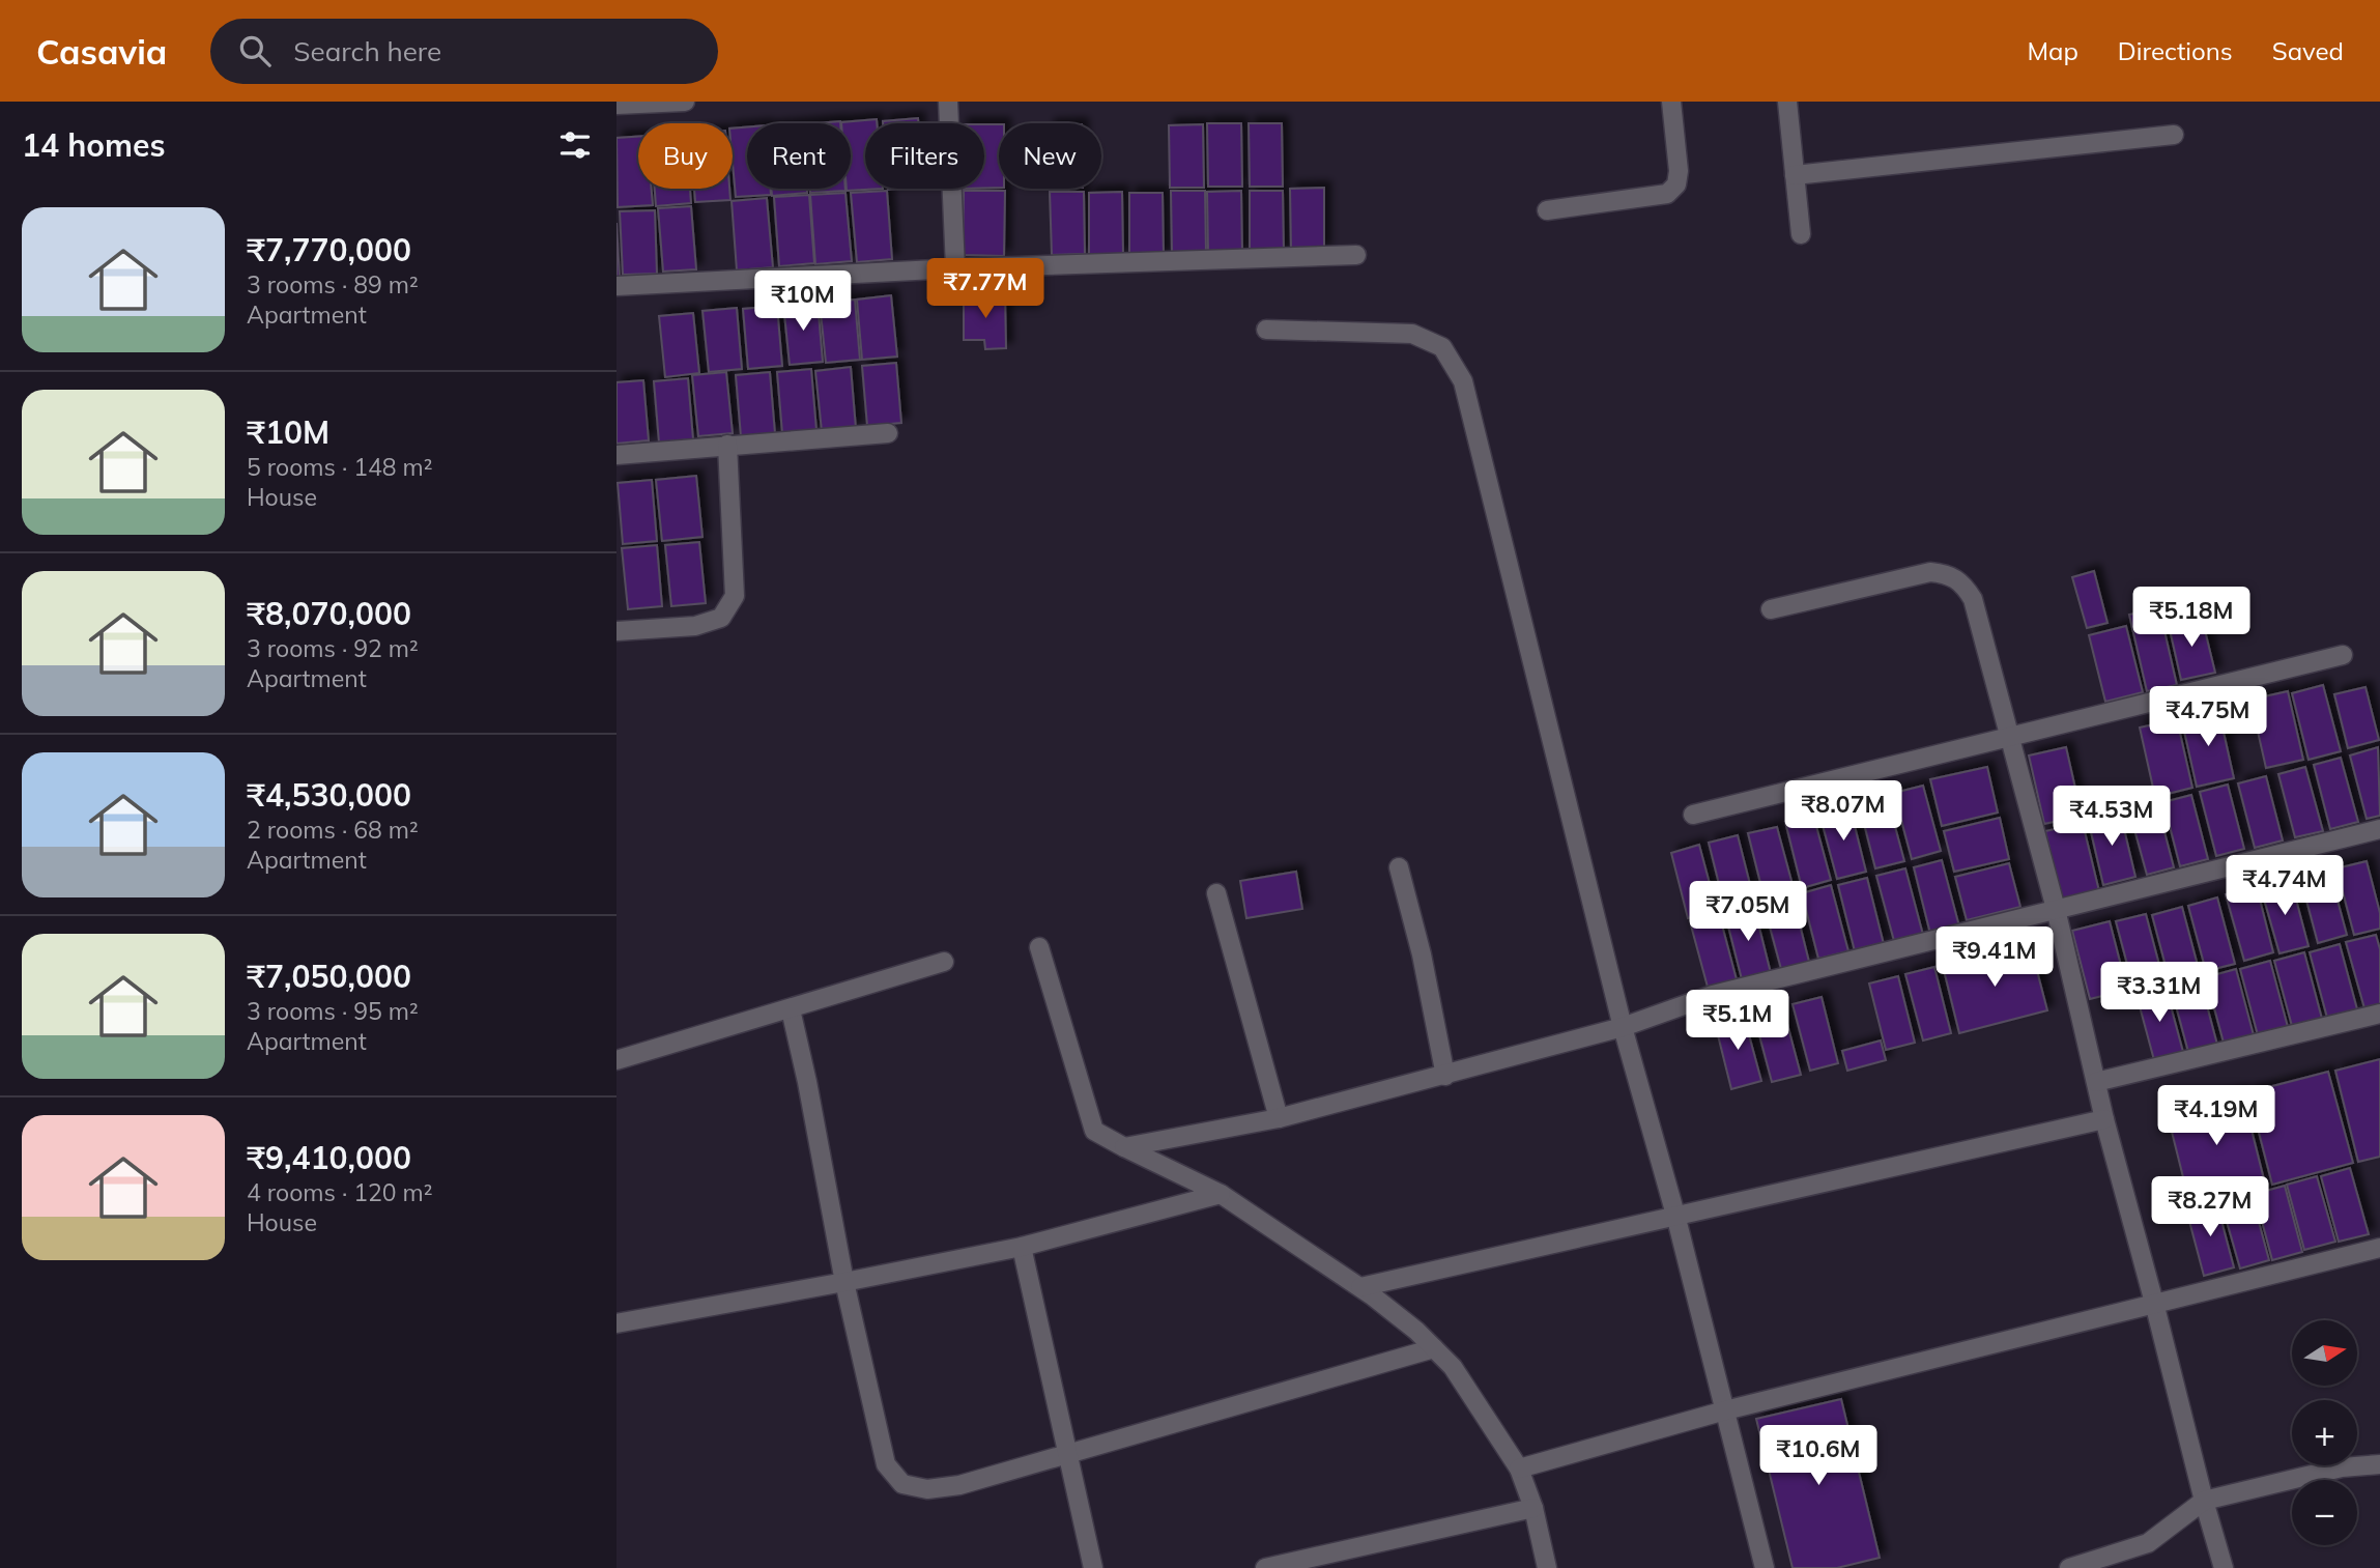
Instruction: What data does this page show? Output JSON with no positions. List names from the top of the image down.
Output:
{
  "north": "right",
  "page": {
    "header": "Casavia",
    "search": "Search here",
    "nav": ["Map", "Directions", "Saved"],
    "heading": "14 homes",
    "chip": [
      "Buy",
      "Rent",
      "Filters",
      "New"
    ],
    "list": [
      {
        "name": "₹7,770,000",
        "note": "3 rooms · 89 m² · Apartment"
      },
      {
        "name": "₹10M",
        "note": "5 rooms · 148 m² · House"
      },
      {
        "name": "₹8,070,000",
        "note": "3 rooms · 92 m² · Apartment"
      },
      {
        "name": "₹4,530,000",
        "note": "2 rooms · 68 m² · Apartment"
      },
      {
        "name": "₹7,050,000",
        "note": "3 rooms · 95 m² · Apartment"
      },
      {
        "name": "₹9,410,000",
        "note": "4 rooms · 120 m² · House"
      }
    ],
    "price": [
      "₹7.77M",
      "₹10M",
      "₹5.18M",
      "₹4.75M",
      "₹8.07M",
      "₹4.53M",
      "₹4.74M",
      "₹7.05M",
      "₹9.41M",
      "₹3.31M",
      "₹5.1M",
      "₹4.19M",
      "₹8.27M",
      "₹10.6M"
    ],
    "map_buttons": ["+", "−"]
  }
}
